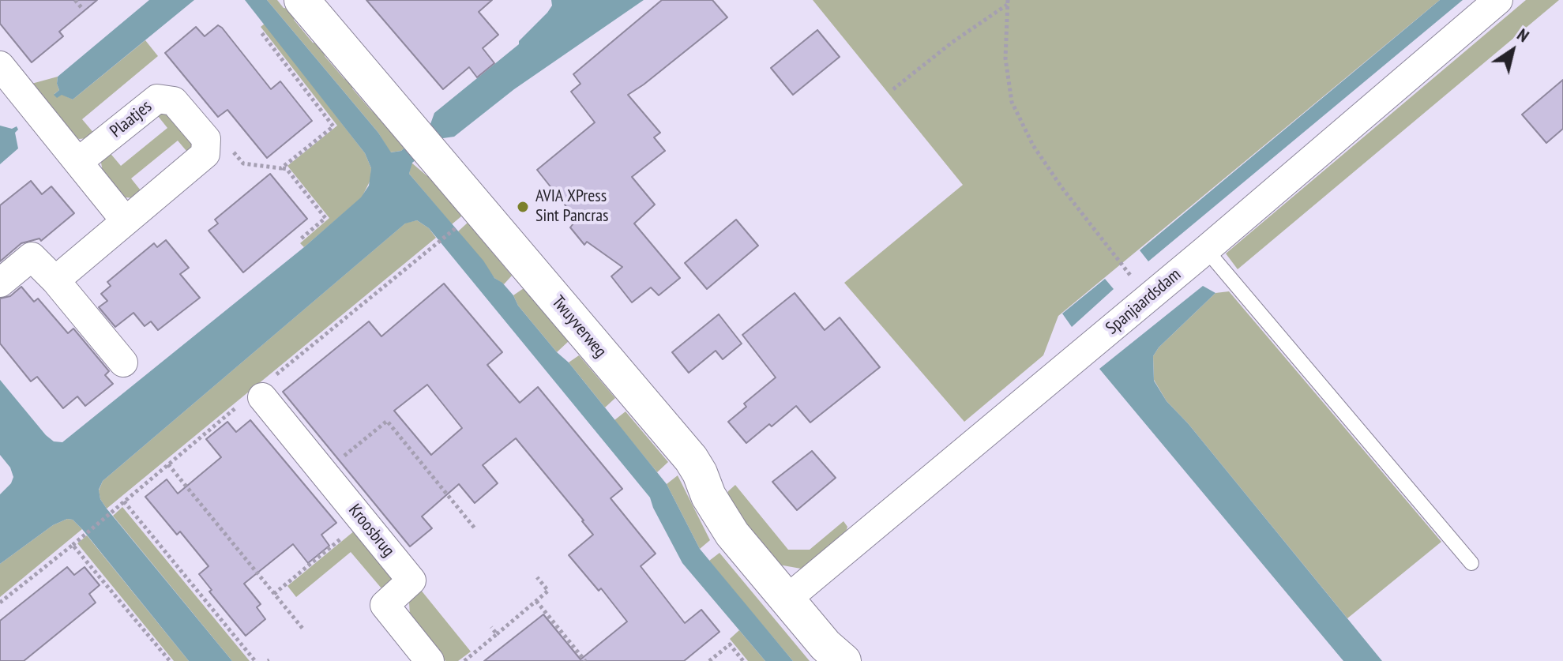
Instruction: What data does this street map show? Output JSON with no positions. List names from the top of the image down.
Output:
{
  "streets": {
    "street": [
      "Plaatjes",
      "Spanjaardsdam",
      "Twuyverweg",
      "Kroosbrug"
    ]
  },
  "crossings": [
    ["Spanjaardsdam", "Twuyverweg"]
  ],
  "places": ["AVIA XPress Sint Pancras"],
  "north": "top right"
}
